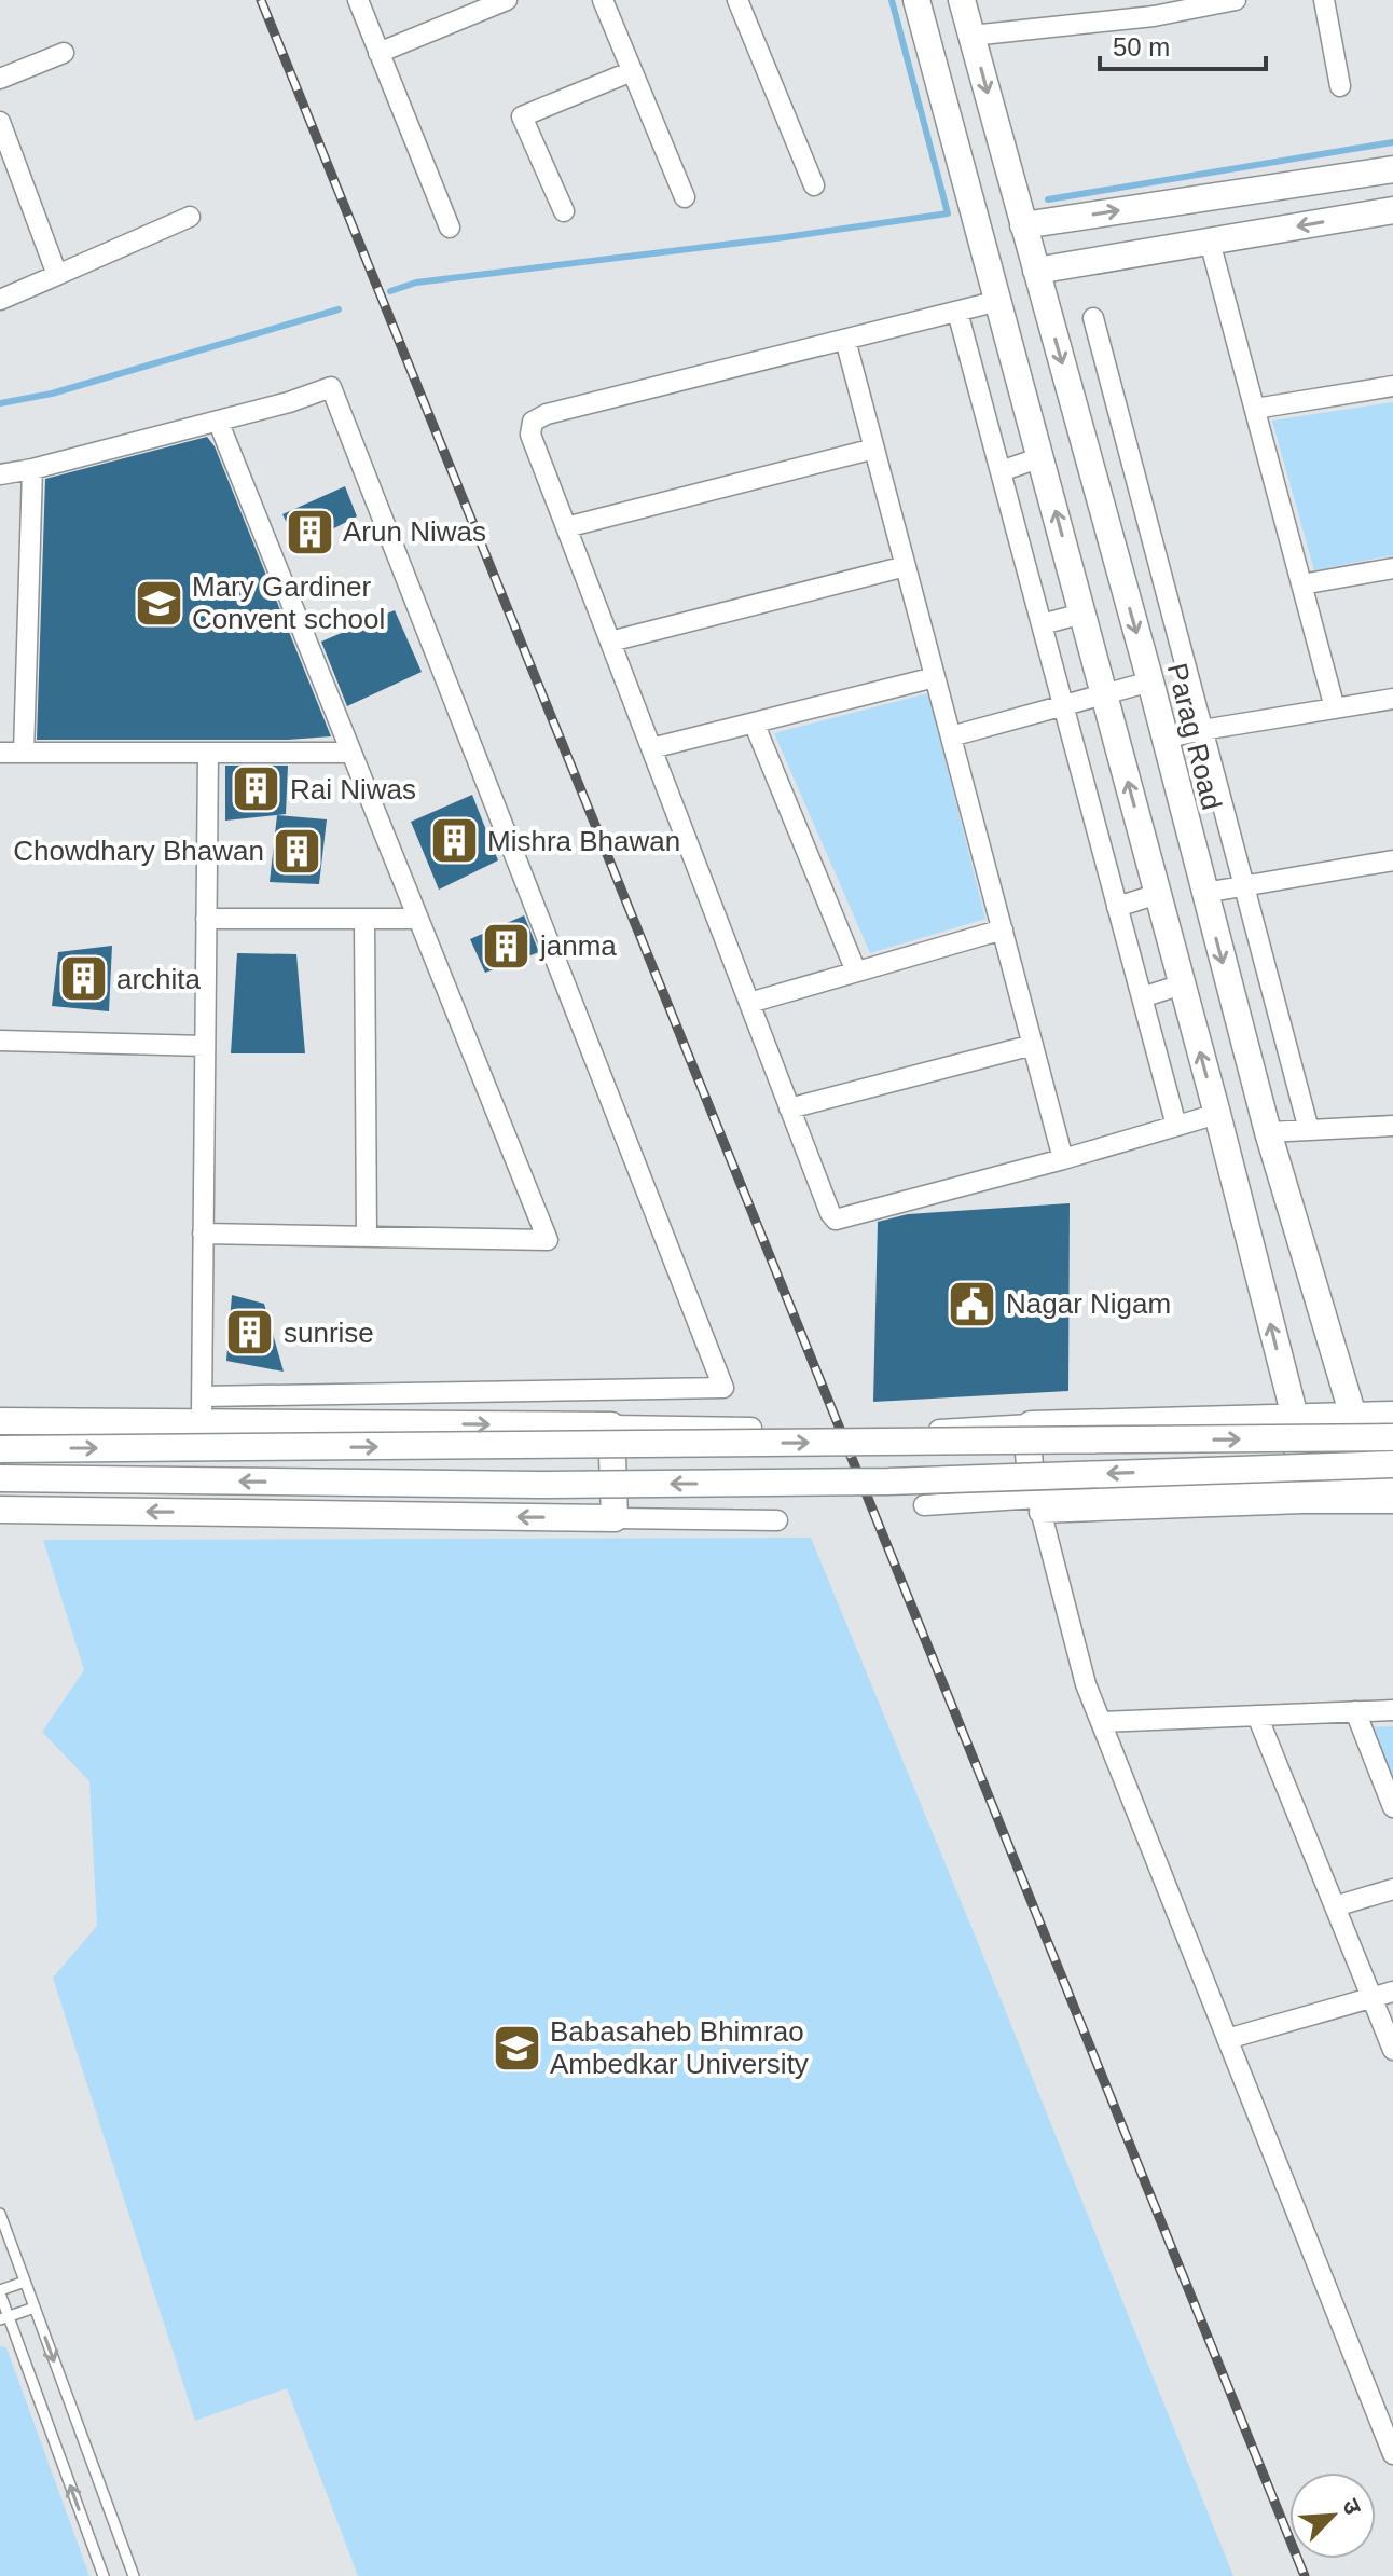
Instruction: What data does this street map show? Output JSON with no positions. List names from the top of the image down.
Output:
{
  "streets": {
    "street": ["Parag Road"]
  },
  "places": {
    "building": [
      "Arun Niwas",
      "Rai Niwas",
      "Mishra Bhawan",
      "Chowdhary Bhawan",
      "janma",
      "archita",
      "sunrise"
    ],
    "school or university": ["Mary Gardiner Convent school", "Babasaheb Bhimrao Ambedkar University"],
    "public building": ["Nagar Nigam"]
  },
  "scale_bar": "50 m",
  "north": "top right"
}
